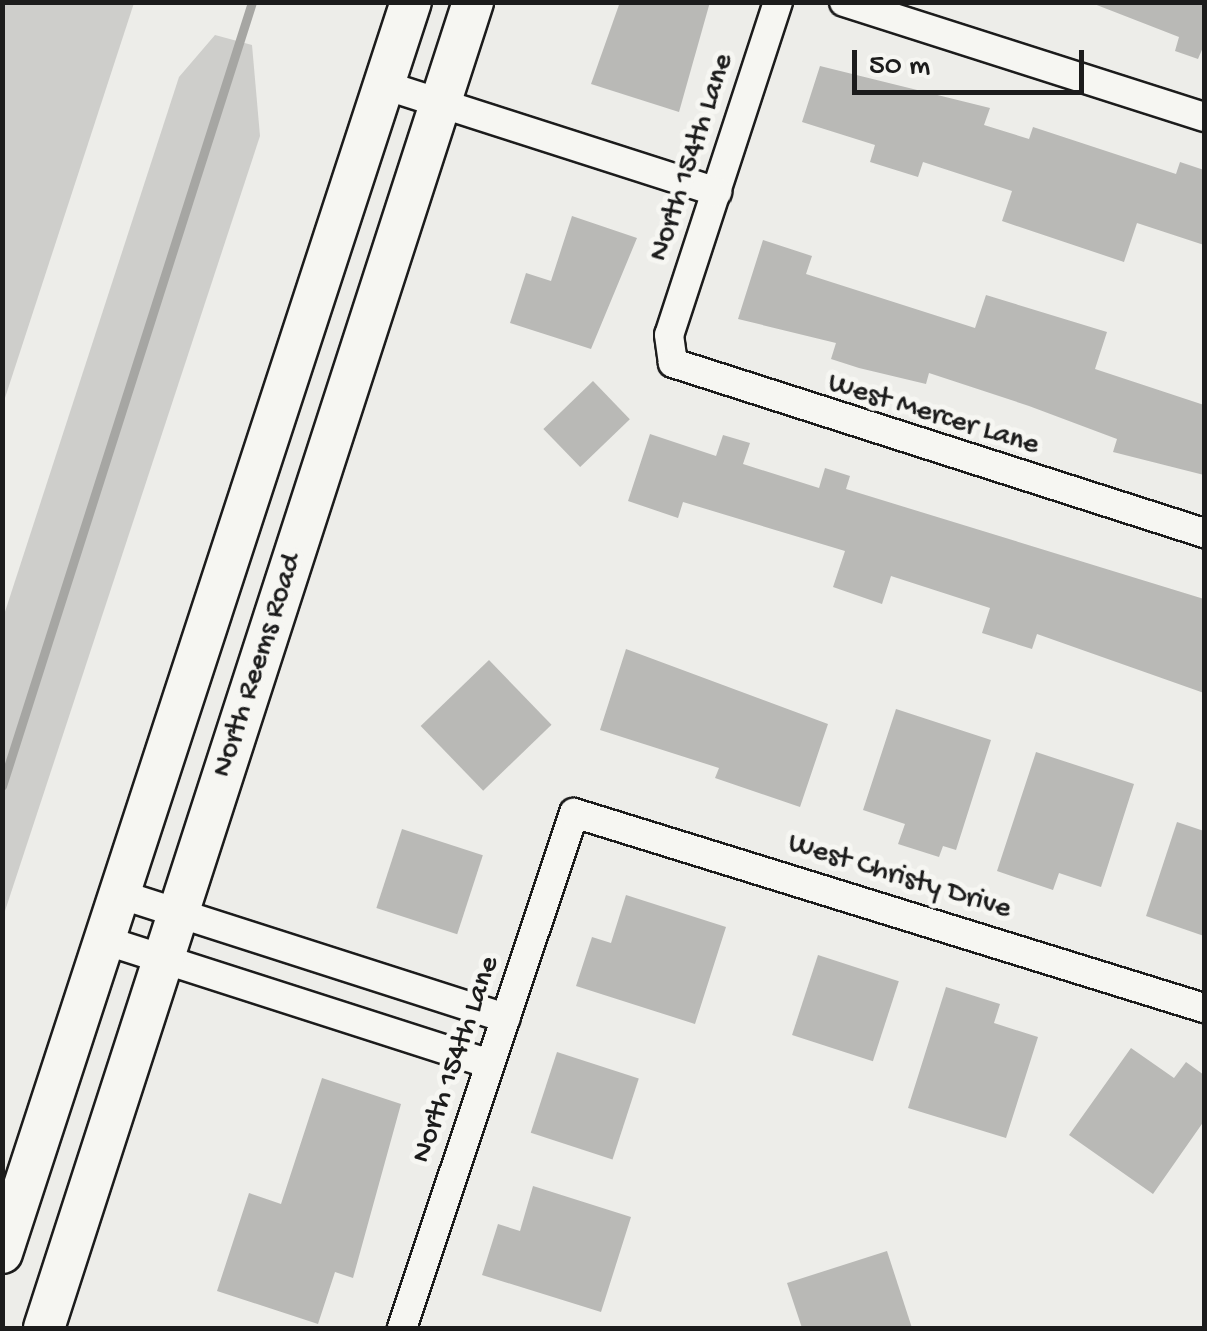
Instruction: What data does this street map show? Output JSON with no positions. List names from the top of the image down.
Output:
{
  "streets": {
    "main road": ["North Reems Road"],
    "street": ["North 154th Lane", "West Mercer Lane", "West Christy Drive"]
  },
  "crossings": [
    ["North 154th Lane", "West Mercer Lane"],
    ["North 154th Lane", "West Christy Drive"]
  ],
  "scale_bar": "50 m"
}
